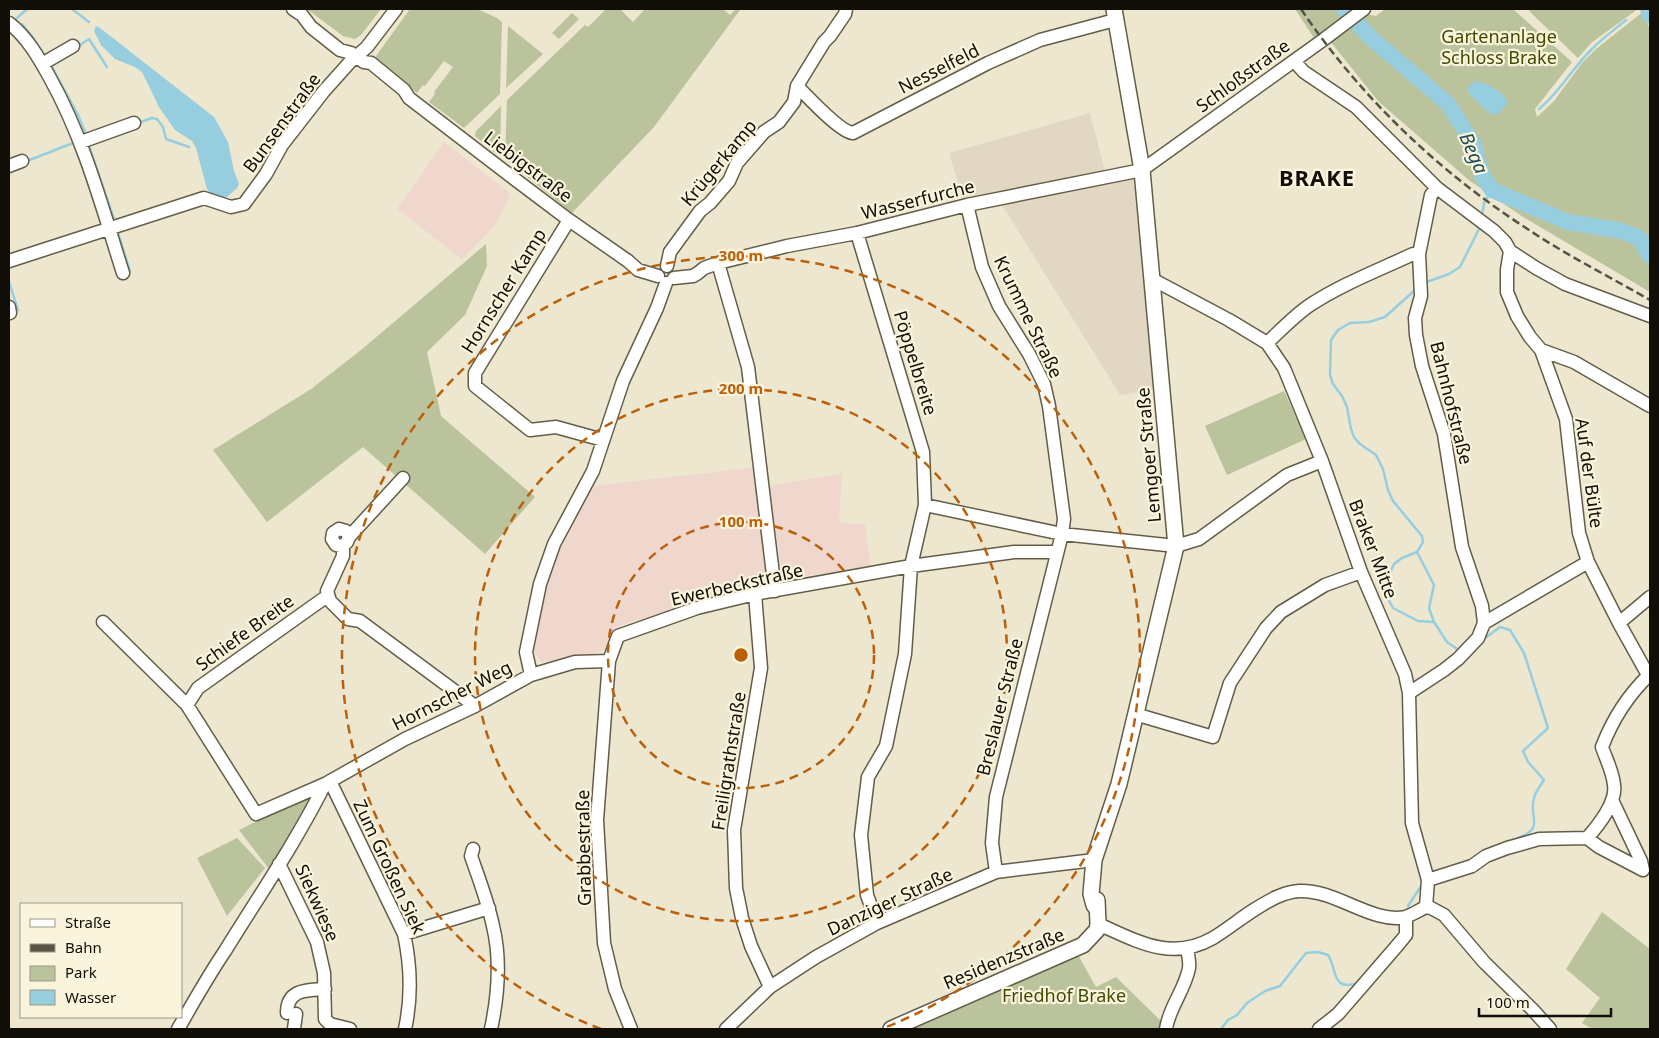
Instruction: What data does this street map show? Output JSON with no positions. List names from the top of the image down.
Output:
{
  "streets": {
    "main road": ["Lemgoer Straße", "Residenzstraße"],
    "street": [
      "Nesselfeld",
      "Schloßstraße",
      "Bunsenstraße",
      "Krügerkamp",
      "Liebigstraße",
      "Wasserfurche",
      "Hornscher Kamp",
      "Krumme Straße",
      "Pöppelbreite",
      "Bahnhofstraße",
      "Auf der Bülte",
      "Braker Mitte",
      "Ewerbeckstraße",
      "Schiefe Breite",
      "Hornscher Weg",
      "Breslauer Straße",
      "Freiligrathstraße",
      "Grabbestraße",
      "Zum Großen Siek",
      "Danziger Straße",
      "Siekwiese"
    ]
  },
  "crossings": [
    ["Nesselfeld", "Krügerkamp"],
    ["Nesselfeld", "Lemgoer Straße"],
    ["Schloßstraße", "Wasserfurche"],
    ["Schloßstraße", "Lemgoer Straße"],
    ["Bunsenstraße", "Liebigstraße"],
    ["Krügerkamp", "Liebigstraße"],
    ["Krügerkamp", "Wasserfurche"],
    ["Krügerkamp", "Hornscher Weg"],
    ["Liebigstraße", "Wasserfurche"],
    ["Liebigstraße", "Hornscher Kamp"],
    ["Liebigstraße", "Hornscher Weg"],
    ["Wasserfurche", "Krumme Straße"],
    ["Wasserfurche", "Pöppelbreite"],
    ["Wasserfurche", "Lemgoer Straße"],
    ["Wasserfurche", "Hornscher Weg"],
    ["Hornscher Kamp", "Hornscher Weg"],
    ["Lemgoer Straße", "Braker Mitte"],
    ["Lemgoer Straße", "Danziger Straße"],
    ["Lemgoer Straße", "Residenzstraße"],
    ["Ewerbeckstraße", "Breslauer Straße"],
    ["Ewerbeckstraße", "Freiligrathstraße"],
    ["Ewerbeckstraße", "Grabbestraße"],
    ["Schiefe Breite", "Hornscher Weg"],
    ["Hornscher Weg", "Zum Großen Siek"],
    ["Breslauer Straße", "Danziger Straße"],
    ["Freiligrathstraße", "Danziger Straße"]
  ],
  "districts": ["BRAKE"],
  "water": ["Bega"],
  "parks": ["Gartenanlage Schloss Brake", "Friedhof Brake"],
  "legend": [
    "Straße",
    "Bahn",
    "Park",
    "Wasser"
  ],
  "scale_bar": "100 m",
  "rings": ["300 m", "200 m", "100 m"]
}
